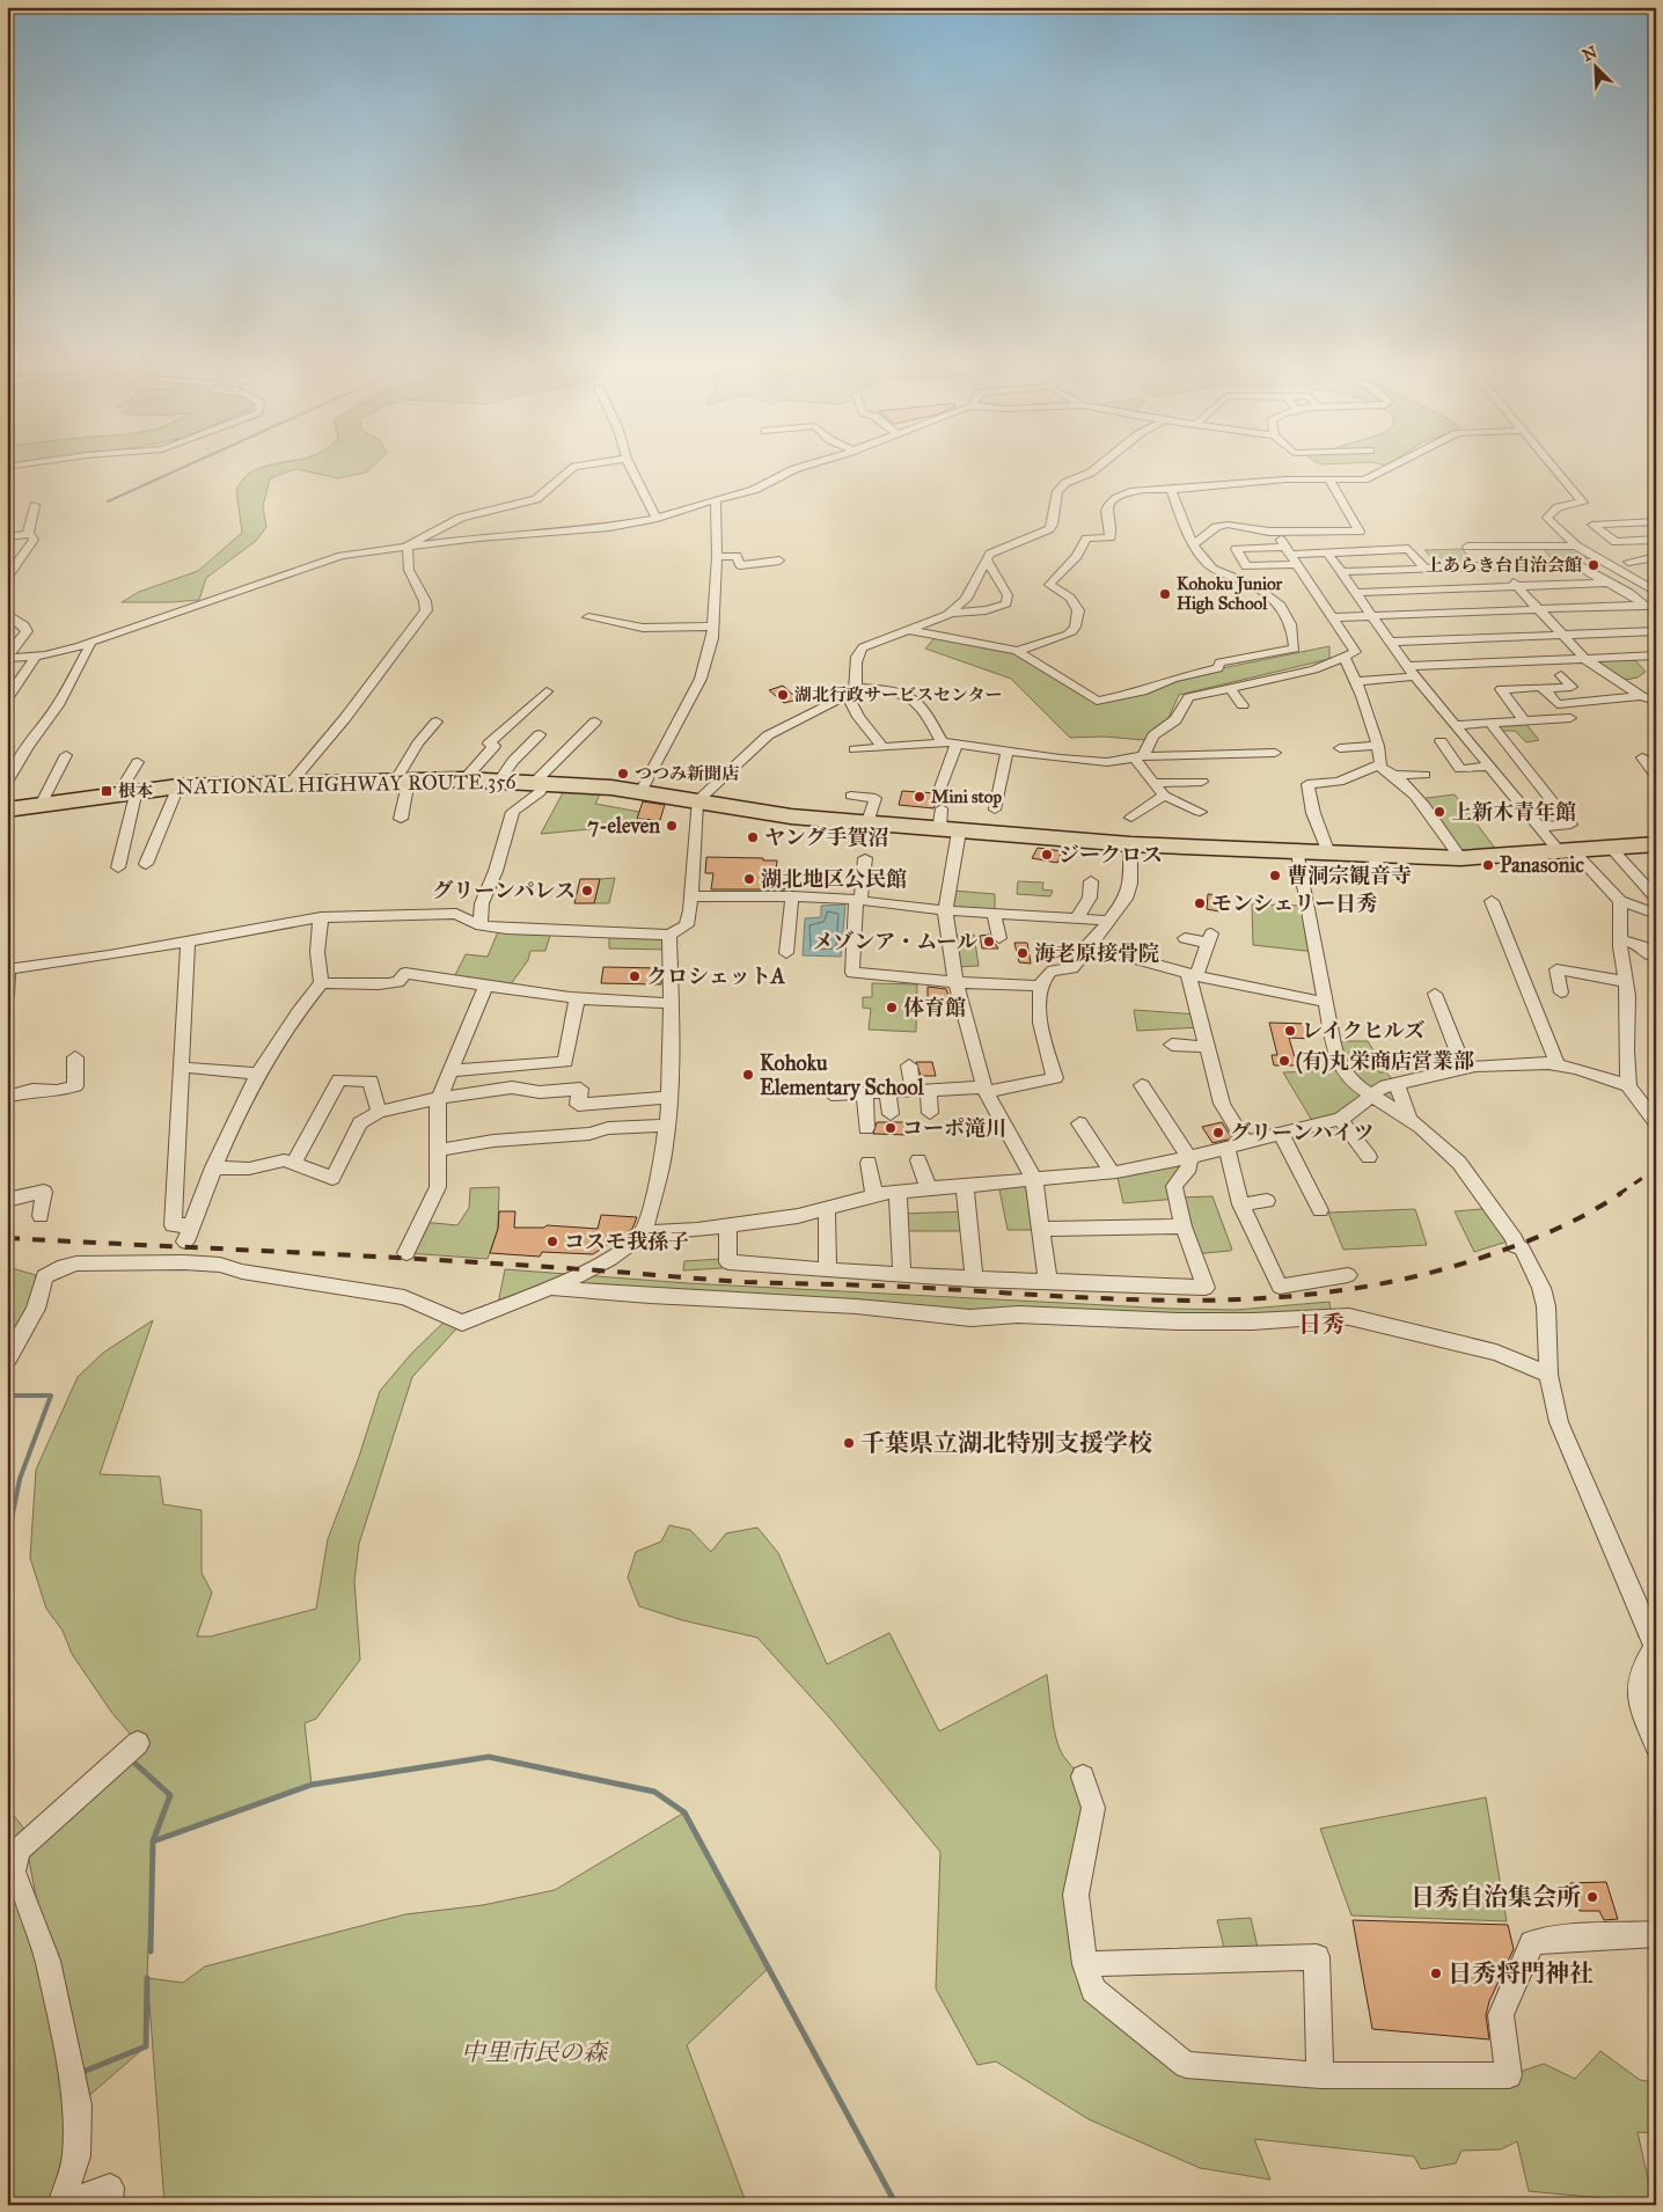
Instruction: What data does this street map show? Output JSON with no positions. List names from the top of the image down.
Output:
{
  "streets": {
    "highway": ["NATIONAL HIGHWAY ROUTE 356"]
  },
  "districts": ["日秀"],
  "parks": ["中里市民の森"],
  "places": {
    "other": [
      "上あらき台自治会館",
      "Kohoku Junior High School",
      "湖北行政サービスセンター",
      "つつみ新聞店",
      "Mini stop",
      "上新木青年館",
      "7-eleven",
      "ヤング手賀沼",
      "ジークロス",
      "Panasonic",
      "曹洞宗観音寺",
      "湖北地区公民館",
      "グリーンパレス",
      "モンシェリー日秀",
      "メゾンア・ムール",
      "海老原接骨院",
      "クロシェットA",
      "体育館",
      "レイクヒルズ",
      "(有)丸栄商店営業部",
      "Kohoku Elementary School",
      "コーポ滝川",
      "グリーンハイツ",
      "コスモ我孫子",
      "千葉県立湖北特別支援学校",
      "日秀自治集会所",
      "日秀将門神社"
    ],
    "transit": ["根本"]
  },
  "north": "top left"
}
